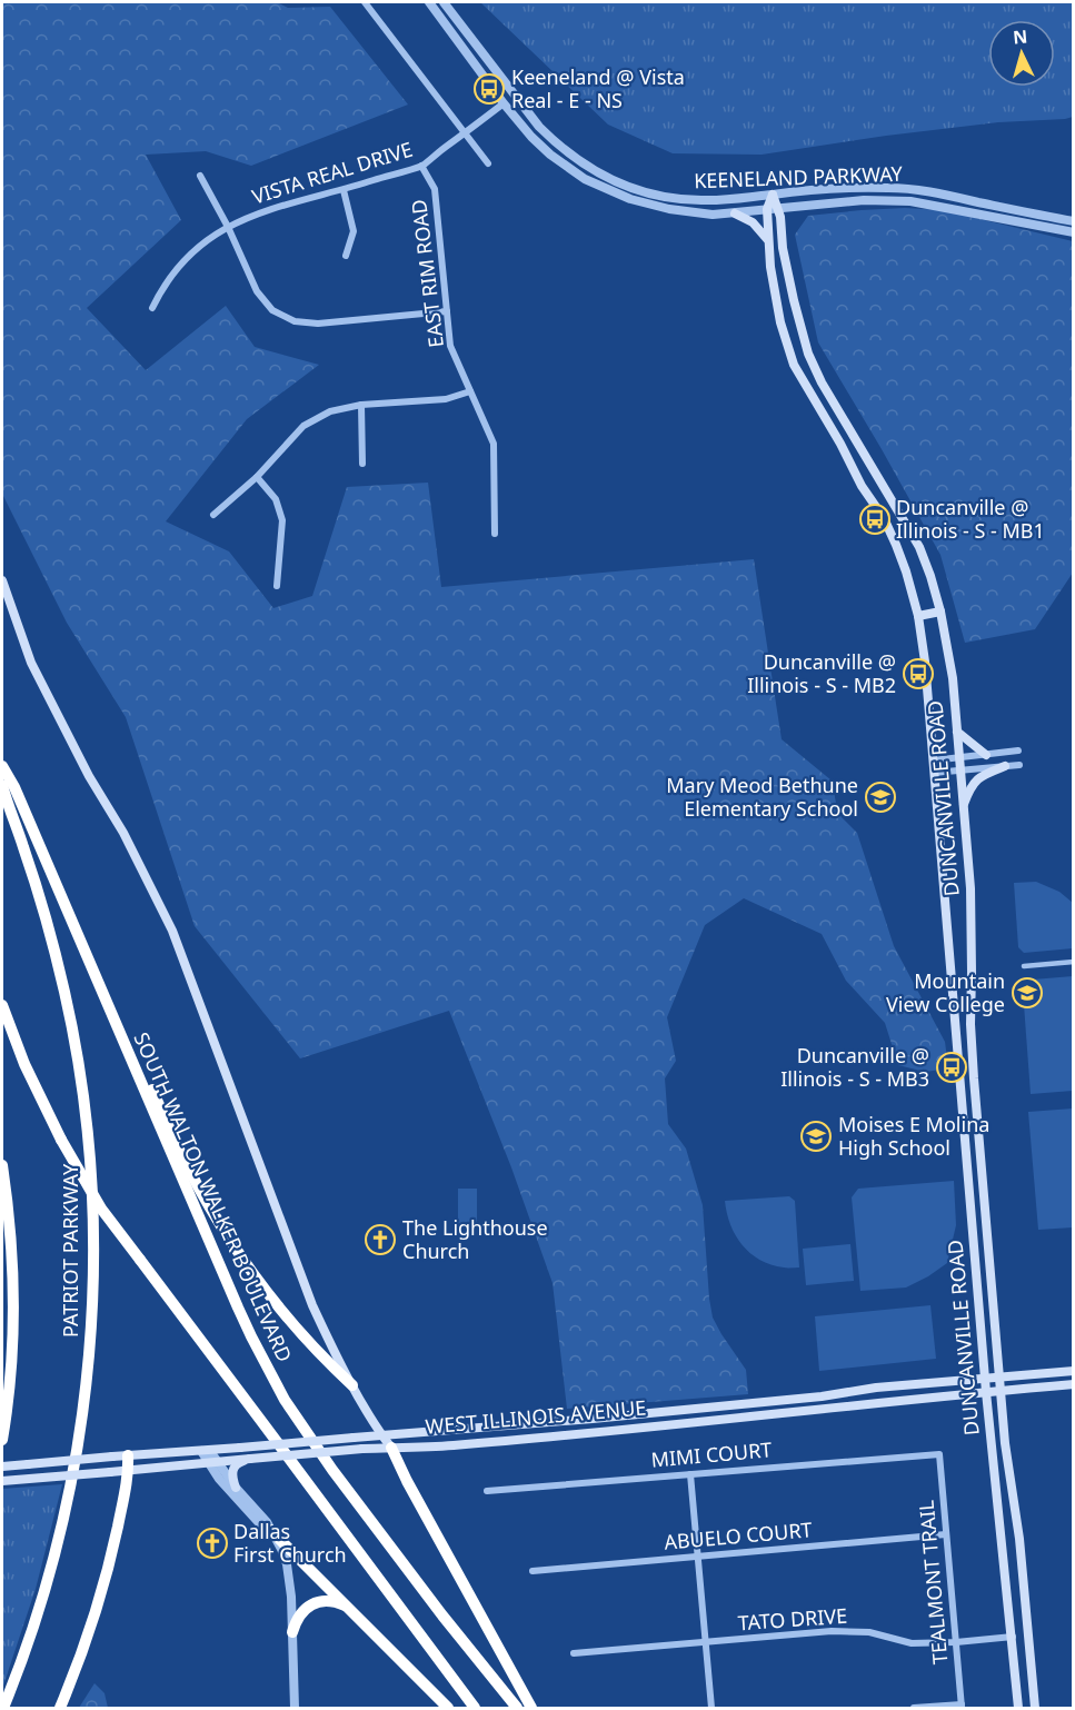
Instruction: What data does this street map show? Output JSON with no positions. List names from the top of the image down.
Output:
{
  "streets": {
    "highway": ["SOUTH WALTON WALKER BOULEVARD", "PATRIOT PARKWAY"],
    "main road": ["DUNCANVILLE ROAD", "WEST ILLINOIS AVENUE"],
    "street": [
      "VISTA REAL DRIVE",
      "KEENELAND PARKWAY",
      "EAST RIM ROAD",
      "MIMI COURT",
      "ABUELO COURT",
      "TEALMONT TRAIL",
      "TATO DRIVE"
    ]
  },
  "crossings": [
    ["VISTA REAL DRIVE", "KEENELAND PARKWAY"],
    ["VISTA REAL DRIVE", "EAST RIM ROAD"],
    ["KEENELAND PARKWAY", "DUNCANVILLE ROAD"],
    ["DUNCANVILLE ROAD", "WEST ILLINOIS AVENUE"],
    ["DUNCANVILLE ROAD", "TATO DRIVE"],
    ["MIMI COURT", "TEALMONT TRAIL"],
    ["ABUELO COURT", "TEALMONT TRAIL"],
    ["TEALMONT TRAIL", "TATO DRIVE"]
  ],
  "places": {
    "bus stop": [
      "Keeneland @ Vista Real - E - NS",
      "Duncanville @ Illinois - S - MB1",
      "Duncanville @ Illinois - S - MB2",
      "Duncanville @ Illinois - S - MB3"
    ],
    "school or university": ["Mary Meod Bethune Elementary School", "Mountain View College", "Moises E Molina High School"],
    "church": ["The Lighthouse Church", "Dallas First Church"]
  },
  "north": "top"
}
